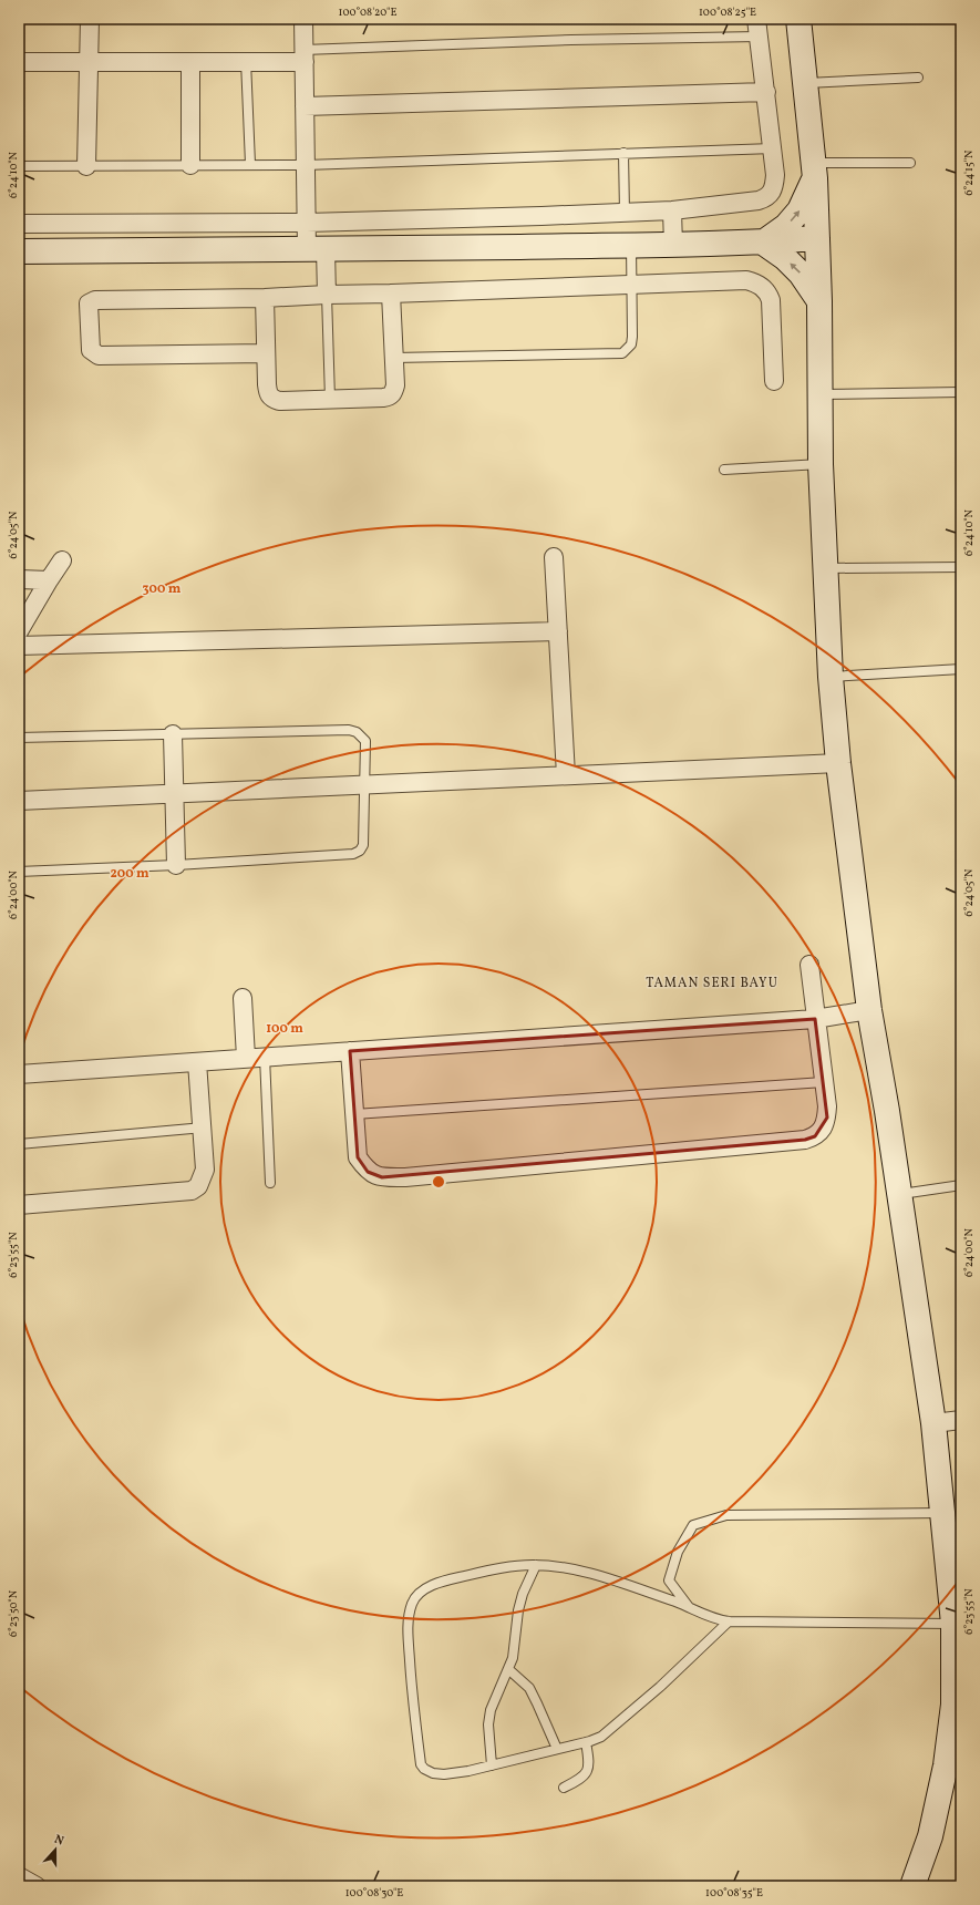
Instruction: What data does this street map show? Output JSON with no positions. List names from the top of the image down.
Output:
{
  "districts": ["TAMAN SERI BAYU"],
  "north": "top",
  "coordinates": [
    "100°08'20\"E",
    "100°08'25\"E",
    "6°24'15\"N",
    "6°24'10\"N",
    "6°24'05\"N",
    "6°24'00\"N",
    "6°23'55\"N",
    "6°23'50\"N",
    "100°08'30\"E",
    "100°08'35\"E"
  ],
  "rings": ["300 m", "200 m", "100 m"]
}
